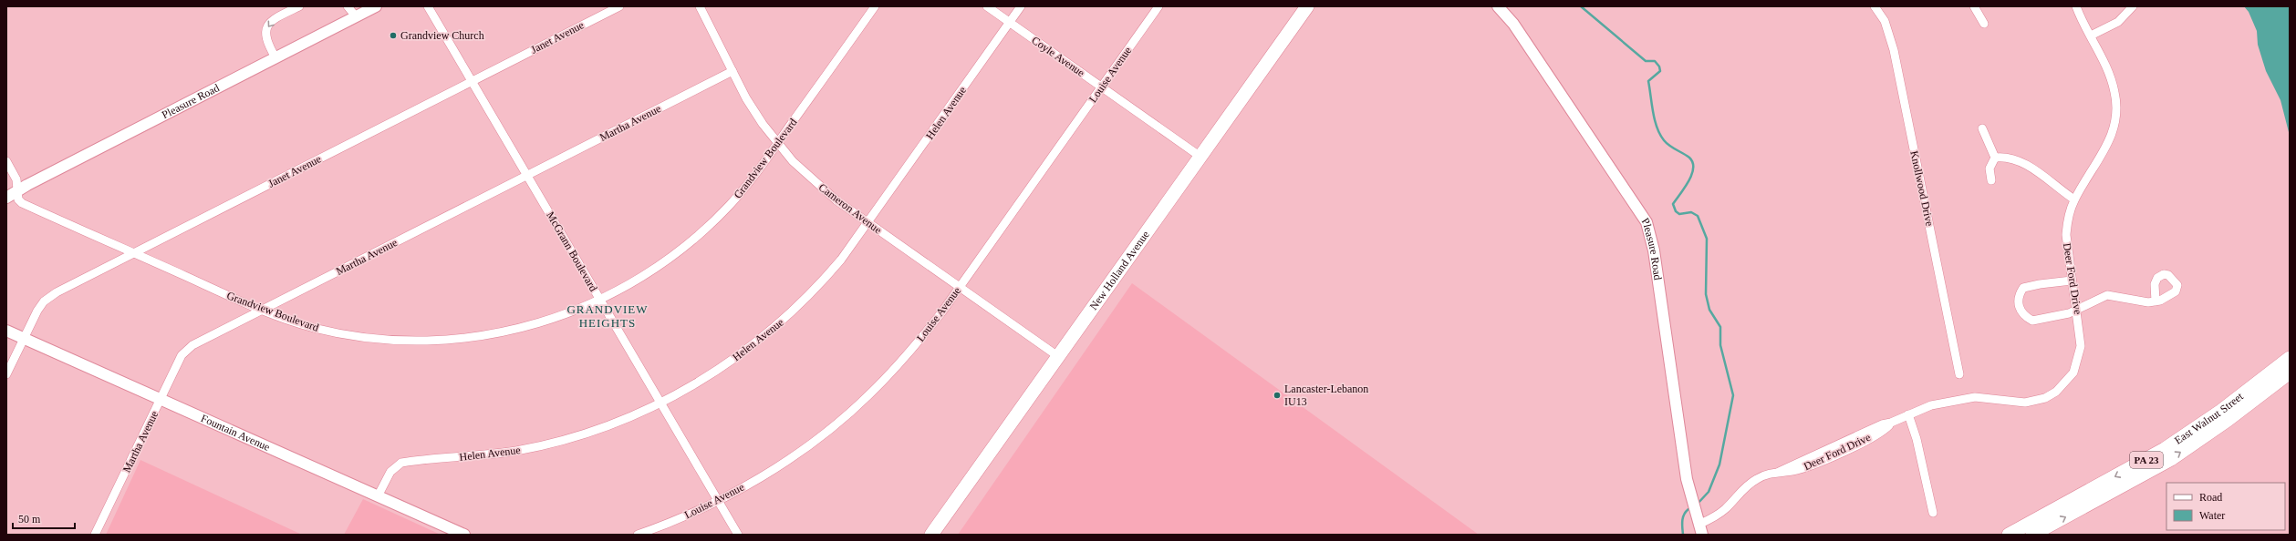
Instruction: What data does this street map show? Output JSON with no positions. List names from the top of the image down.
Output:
{
  "streets": {
    "main road": ["New Holland Avenue", "East Walnut Street", "PA 23"],
    "street": [
      "Janet Avenue",
      "Coyle Avenue",
      "Louise Avenue",
      "Pleasure Road",
      "Helen Avenue",
      "Martha Avenue",
      "Grandview Boulevard",
      "Knollwood Drive",
      "Cameron Avenue",
      "McGrann Boulevard",
      "Deer Ford Drive",
      "Fountain Avenue"
    ]
  },
  "crossings": [
    ["Janet Avenue", "Grandview Boulevard"],
    ["Janet Avenue", "McGrann Boulevard"],
    ["Janet Avenue", "Fountain Avenue"],
    ["Coyle Avenue", "Louise Avenue"],
    ["Coyle Avenue", "Helen Avenue"],
    ["Coyle Avenue", "New Holland Avenue"],
    ["Louise Avenue", "Cameron Avenue"],
    ["Louise Avenue", "McGrann Boulevard"],
    ["Pleasure Road", "Grandview Boulevard"],
    ["Pleasure Road", "Deer Ford Drive"],
    ["Helen Avenue", "Cameron Avenue"],
    ["Helen Avenue", "McGrann Boulevard"],
    ["Helen Avenue", "Fountain Avenue"],
    ["Martha Avenue", "Grandview Boulevard"],
    ["Martha Avenue", "Cameron Avenue"],
    ["Martha Avenue", "McGrann Boulevard"],
    ["Martha Avenue", "Fountain Avenue"],
    ["Grandview Boulevard", "Cameron Avenue"],
    ["Grandview Boulevard", "McGrann Boulevard"],
    ["Cameron Avenue", "New Holland Avenue"]
  ],
  "districts": ["GRANDVIEW HEIGHTS"],
  "places": ["Grandview Church", "Lancaster-Lebanon IU13"],
  "legend": ["Road", "Water"],
  "scale_bar": "50 m"
}
